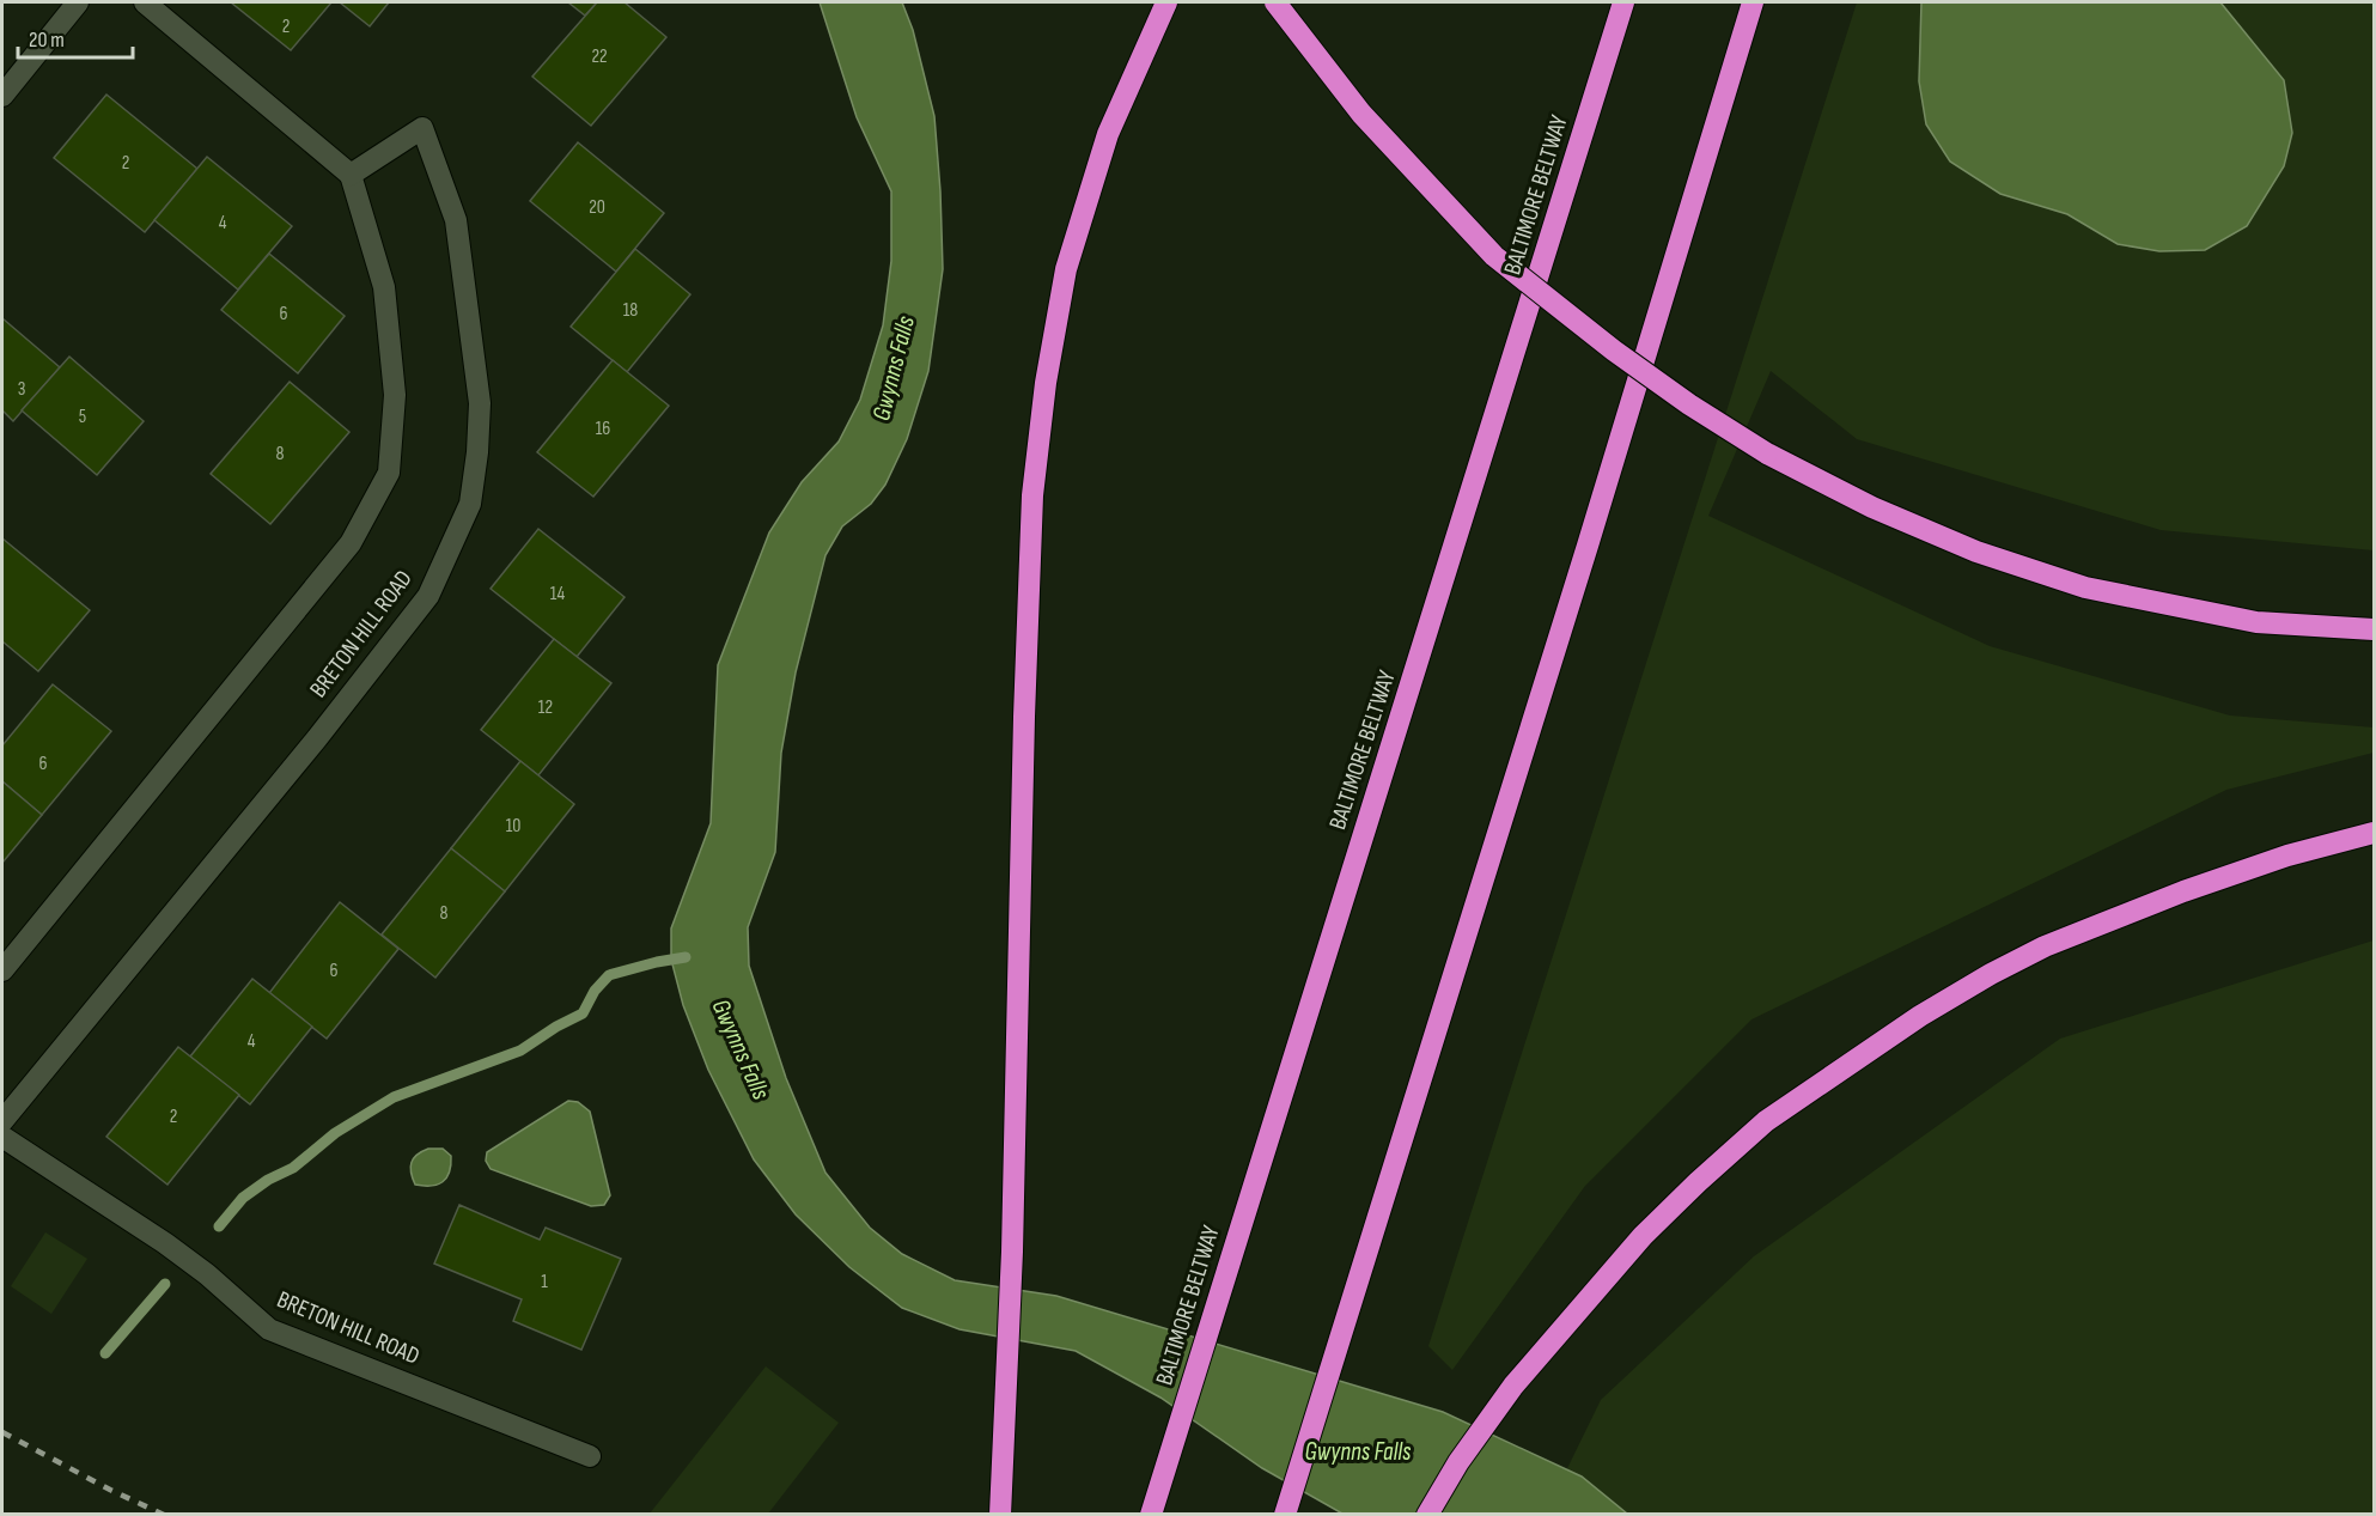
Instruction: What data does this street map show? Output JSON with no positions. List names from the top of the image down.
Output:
{
  "streets": {
    "highway": ["BALTIMORE BELTWAY"],
    "street": ["BRETON HILL ROAD"]
  },
  "water": ["Gwynns Falls"],
  "house_numbers": [
    "2",
    "22",
    "2",
    "20",
    "4",
    "18",
    "6",
    "3",
    "5",
    "16",
    "8",
    "14",
    "12",
    "6",
    "10",
    "8",
    "6",
    "4",
    "2",
    "1"
  ],
  "scale_bar": "20 m"
}
